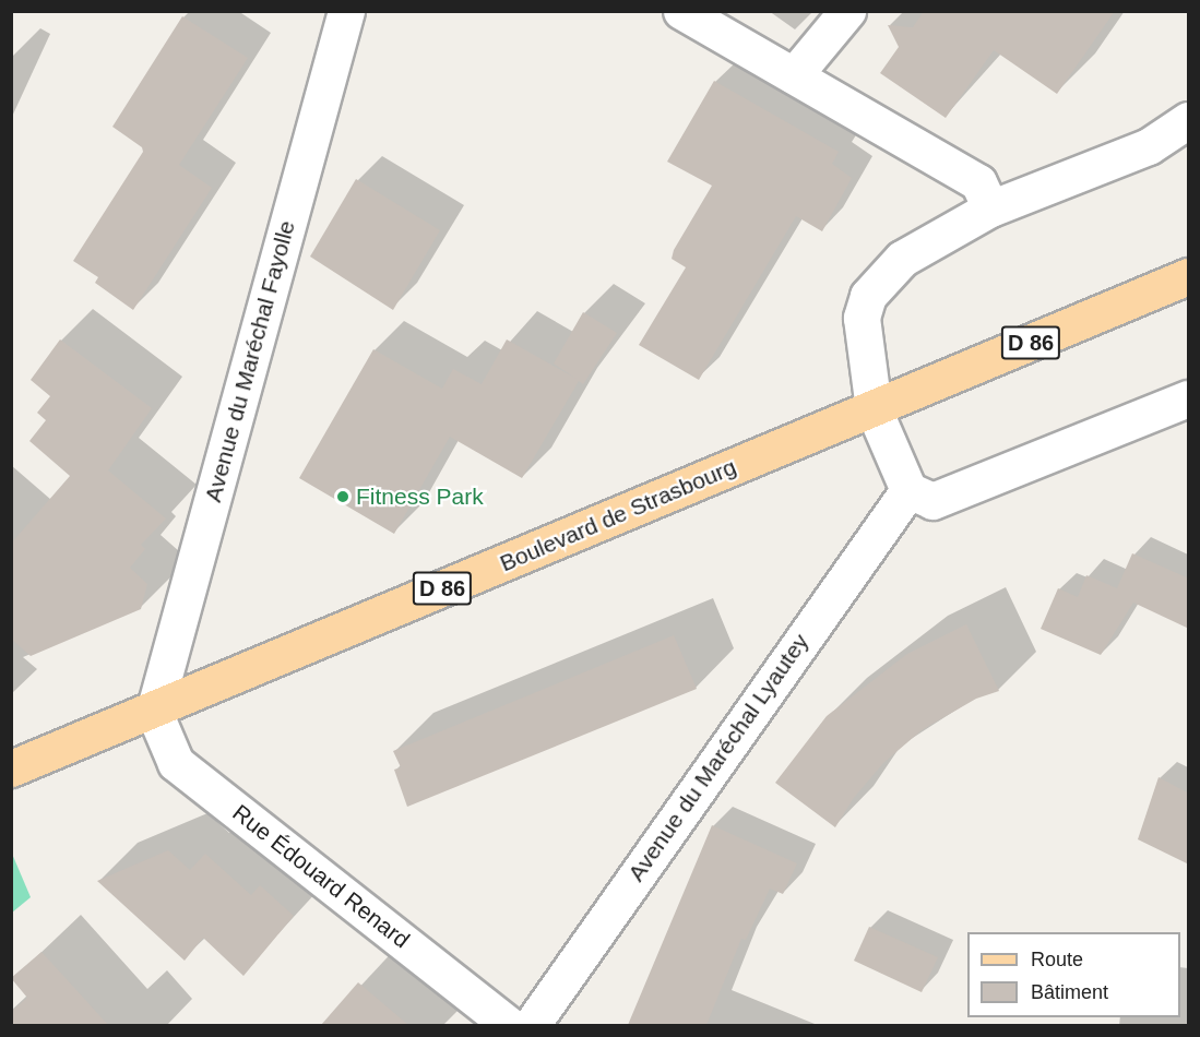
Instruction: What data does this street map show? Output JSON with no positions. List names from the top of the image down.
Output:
{
  "streets": {
    "main road": ["D 86", "Boulevard de Strasbourg"],
    "street": ["Avenue du Maréchal Fayolle", "Avenue du Maréchal Lyautey", "Rue Édouard Renard"]
  },
  "crossings": [
    ["Avenue du Maréchal Fayolle", "Boulevard de Strasbourg"],
    ["Avenue du Maréchal Fayolle", "Rue Édouard Renard"],
    ["Boulevard de Strasbourg", "Rue Édouard Renard"]
  ],
  "places": ["Fitness Park"],
  "legend": ["Route", "Bâtiment"]
}
